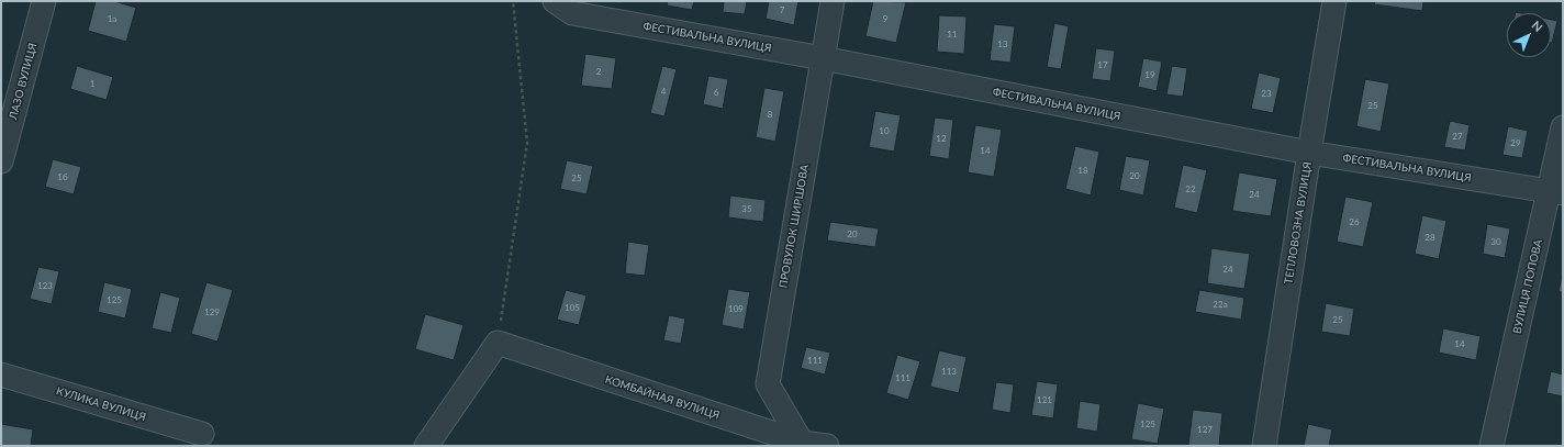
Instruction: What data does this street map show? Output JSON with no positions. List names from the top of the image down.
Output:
{
  "streets": {
    "street": [
      "ФЕСТИВАЛЬНА ВУЛИЦЯ",
      "ЛАЗО ВУЛИЦЯ",
      "ТЕПЛОВОЗНА ВУЛИЦЯ",
      "ПРОВУЛОК ШИРШОВА",
      "ВУЛИЦЯ ПОПОВА",
      "КОМБАЙНАЯ ВУЛИЦЯ",
      "КУЛИКА ВУЛИЦЯ"
    ]
  },
  "crossings": [
    ["ФЕСТИВАЛЬНА ВУЛИЦЯ", "ТЕПЛОВОЗНА ВУЛИЦЯ"],
    ["ФЕСТИВАЛЬНА ВУЛИЦЯ", "ПРОВУЛОК ШИРШОВА"],
    ["ФЕСТИВАЛЬНА ВУЛИЦЯ", "ВУЛИЦЯ ПОПОВА"],
    ["ПРОВУЛОК ШИРШОВА", "КОМБАЙНАЯ ВУЛИЦЯ"]
  ],
  "house_numbers": [
    "7",
    "1а",
    "9",
    "11",
    "13",
    "17",
    "2",
    "19",
    "1",
    "4",
    "6",
    "23",
    "25",
    "8",
    "10",
    "27",
    "12",
    "29",
    "14",
    "18",
    "20",
    "1б",
    "25",
    "22",
    "24",
    "35",
    "26",
    "20",
    "28",
    "30",
    "24",
    "123",
    "125",
    "22а",
    "105",
    "109",
    "129",
    "25",
    "14",
    "111",
    "113",
    "111",
    "121",
    "125",
    "127"
  ],
  "north": "top right"
}
